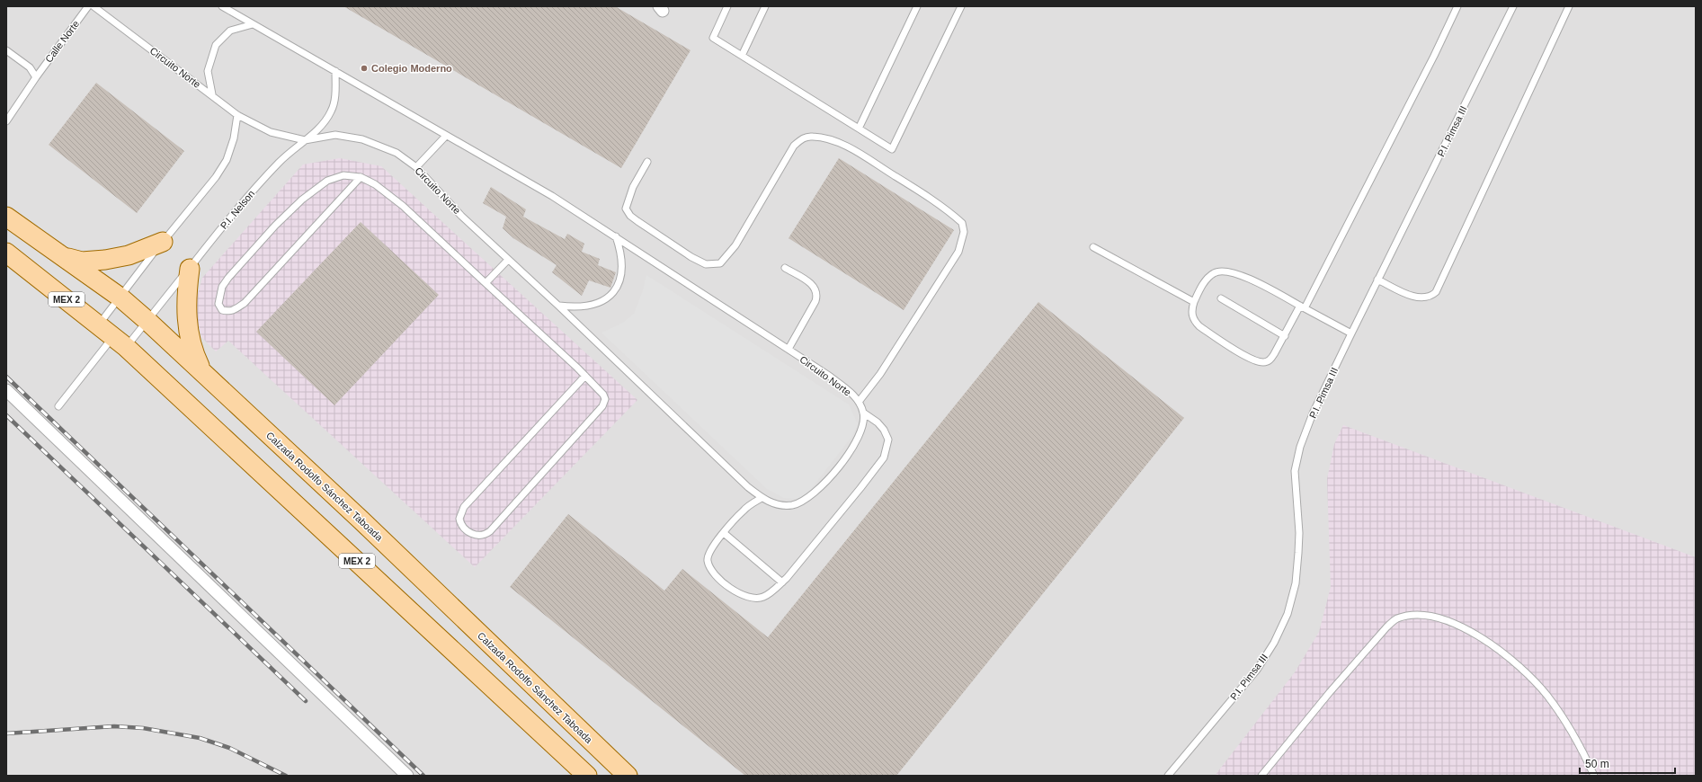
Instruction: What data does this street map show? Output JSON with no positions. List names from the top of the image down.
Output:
{
  "streets": {
    "main road": ["MEX 2", "Calzada Rodolfo Sánchez Taboada"],
    "lane": [
      "Calle Norte",
      "Circuito Norte",
      "P.I. Pimsa III",
      "P.I. Nelson"
    ]
  },
  "crossings": [
    ["Circuito Norte", "P.I. Nelson"],
    ["P.I. Nelson", "MEX 2"],
    ["P.I. Nelson", "Calzada Rodolfo Sánchez Taboada"]
  ],
  "places": ["Colegio Moderno"],
  "scale_bar": "50 m"
}
